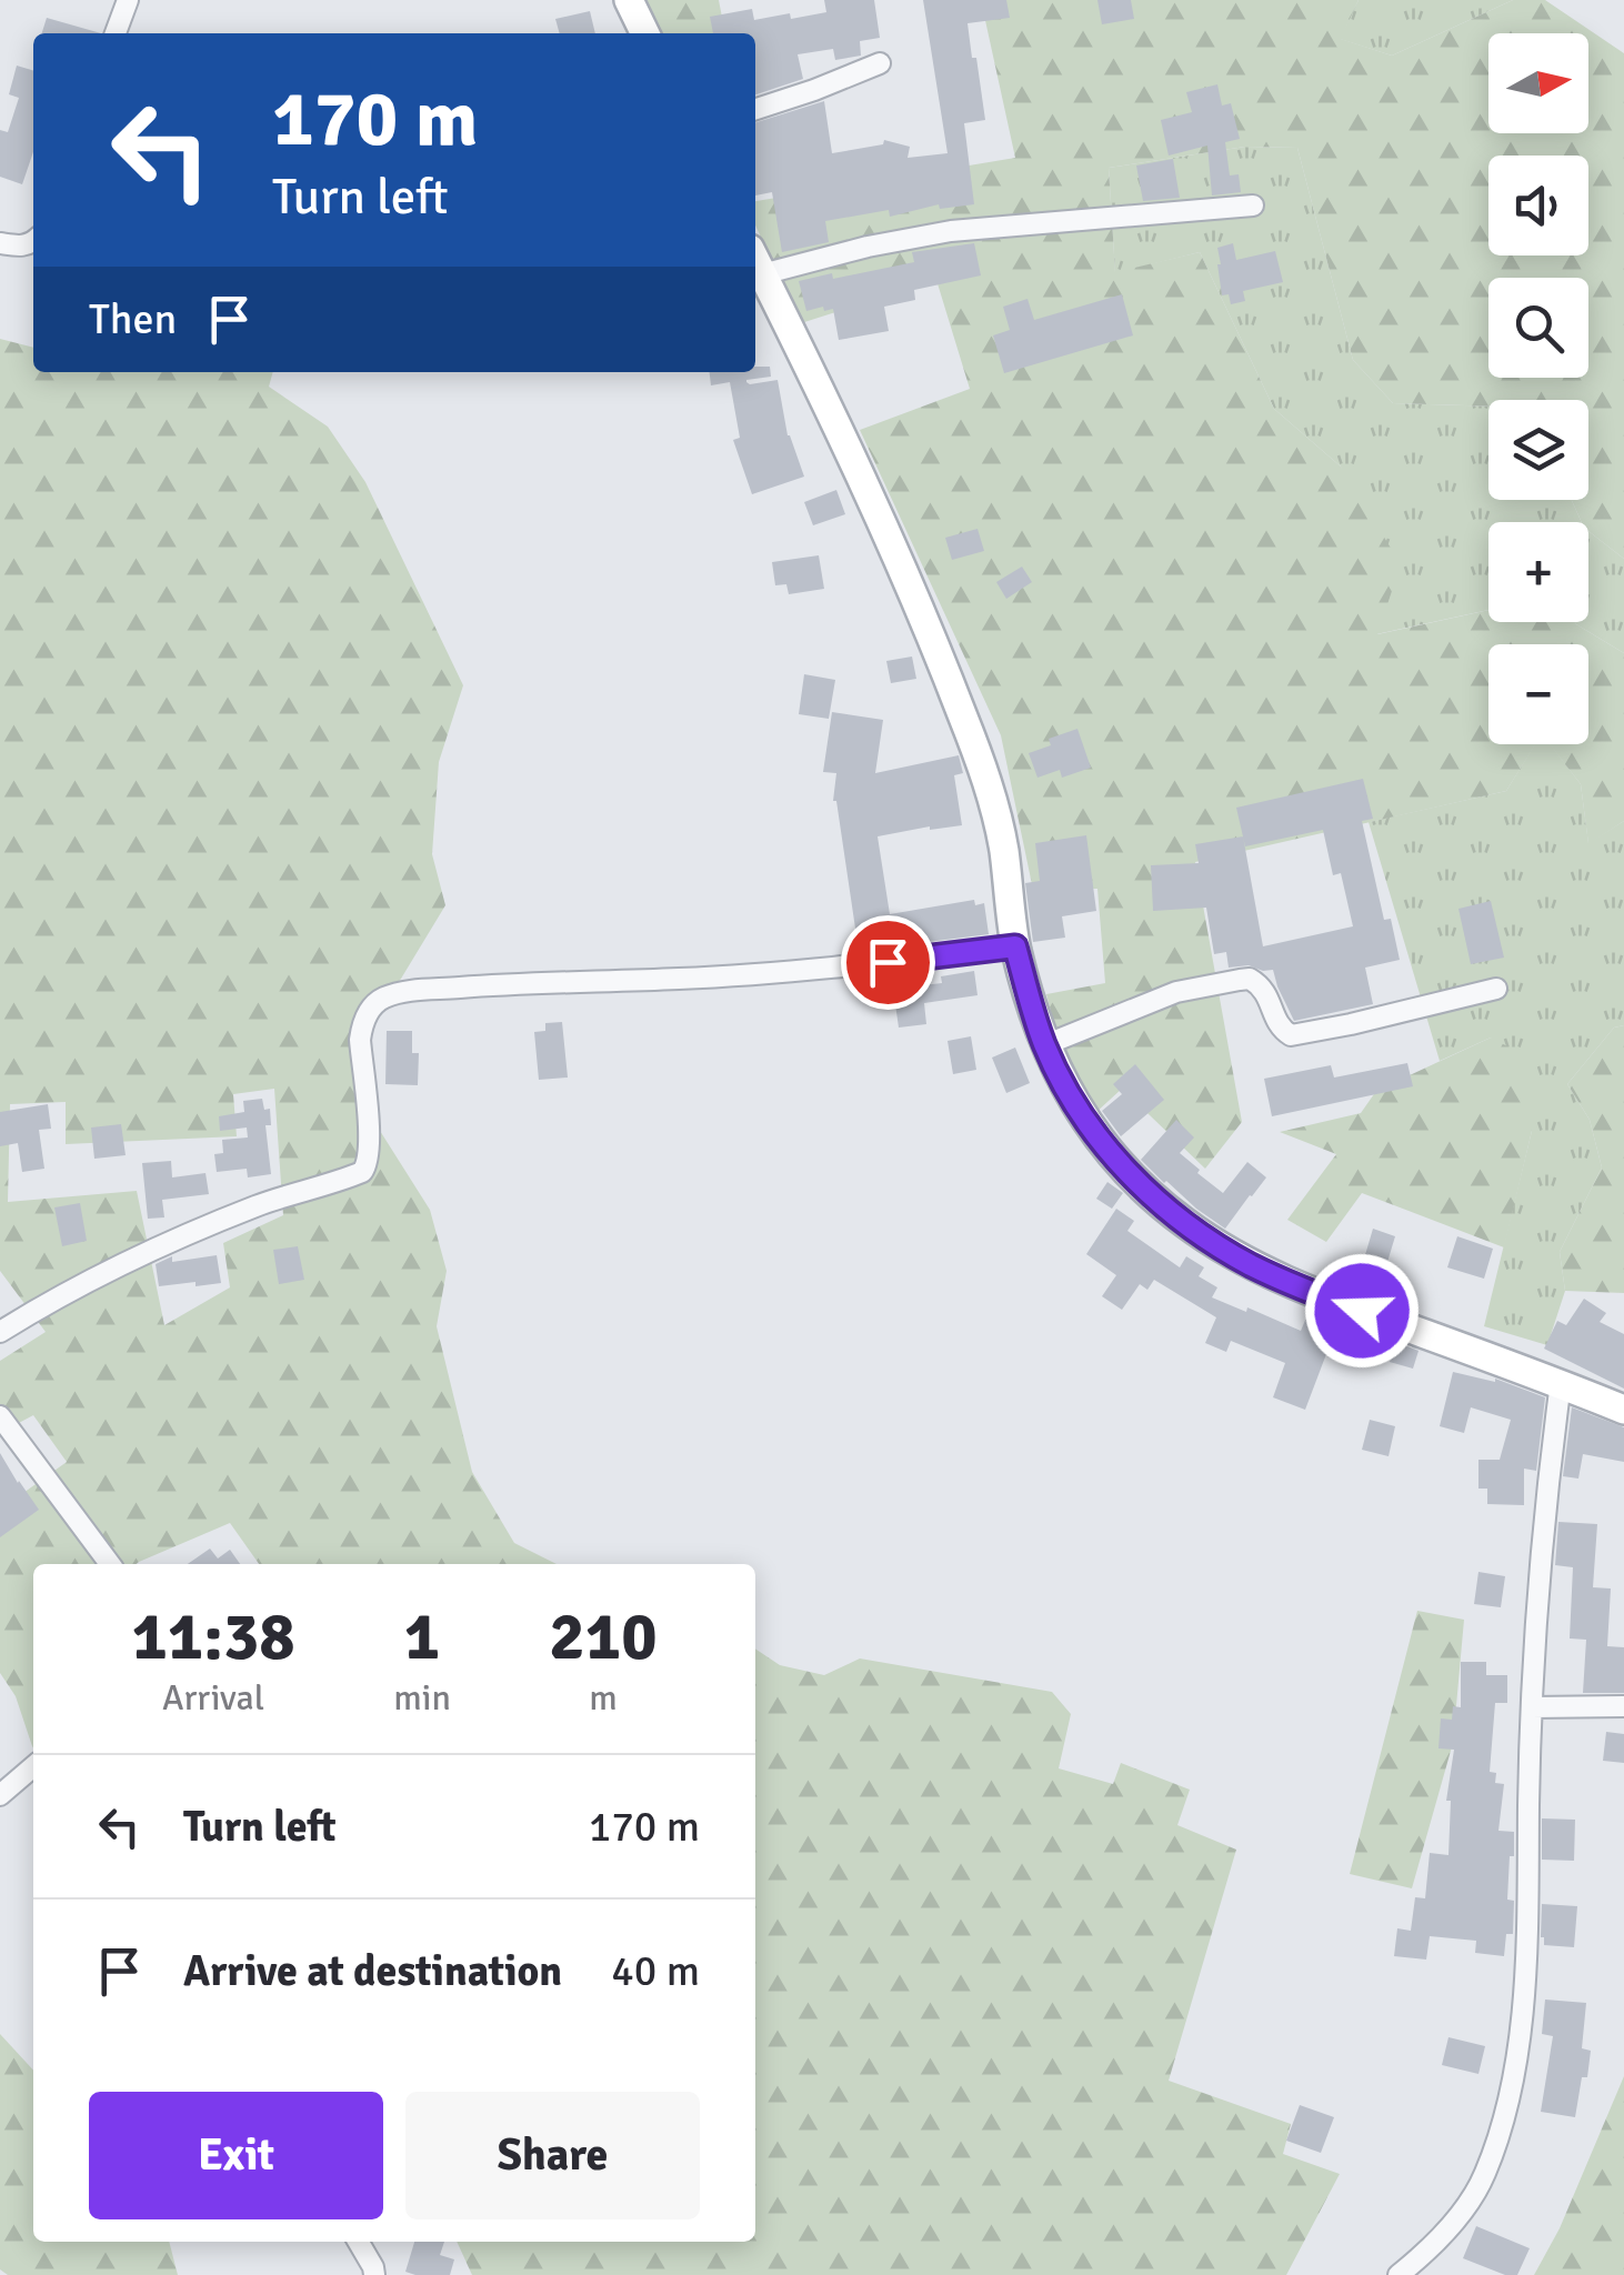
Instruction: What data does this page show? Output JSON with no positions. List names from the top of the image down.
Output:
{
  "north": "right",
  "page": {
    "map_buttons": ["+", "−"],
    "turn": ["170 m", "Turn left"],
    "then": "Then",
    "eta": [
      "11:38",
      "Arrival",
      "1",
      "min",
      "210",
      "m"
    ],
    "list": [
      {
        "name": "Turn left",
        "value": "170 m"
      },
      {
        "name": "Arrive at destination",
        "value": "40 m"
      }
    ],
    "buttons": ["Exit", "Share"]
  }
}
